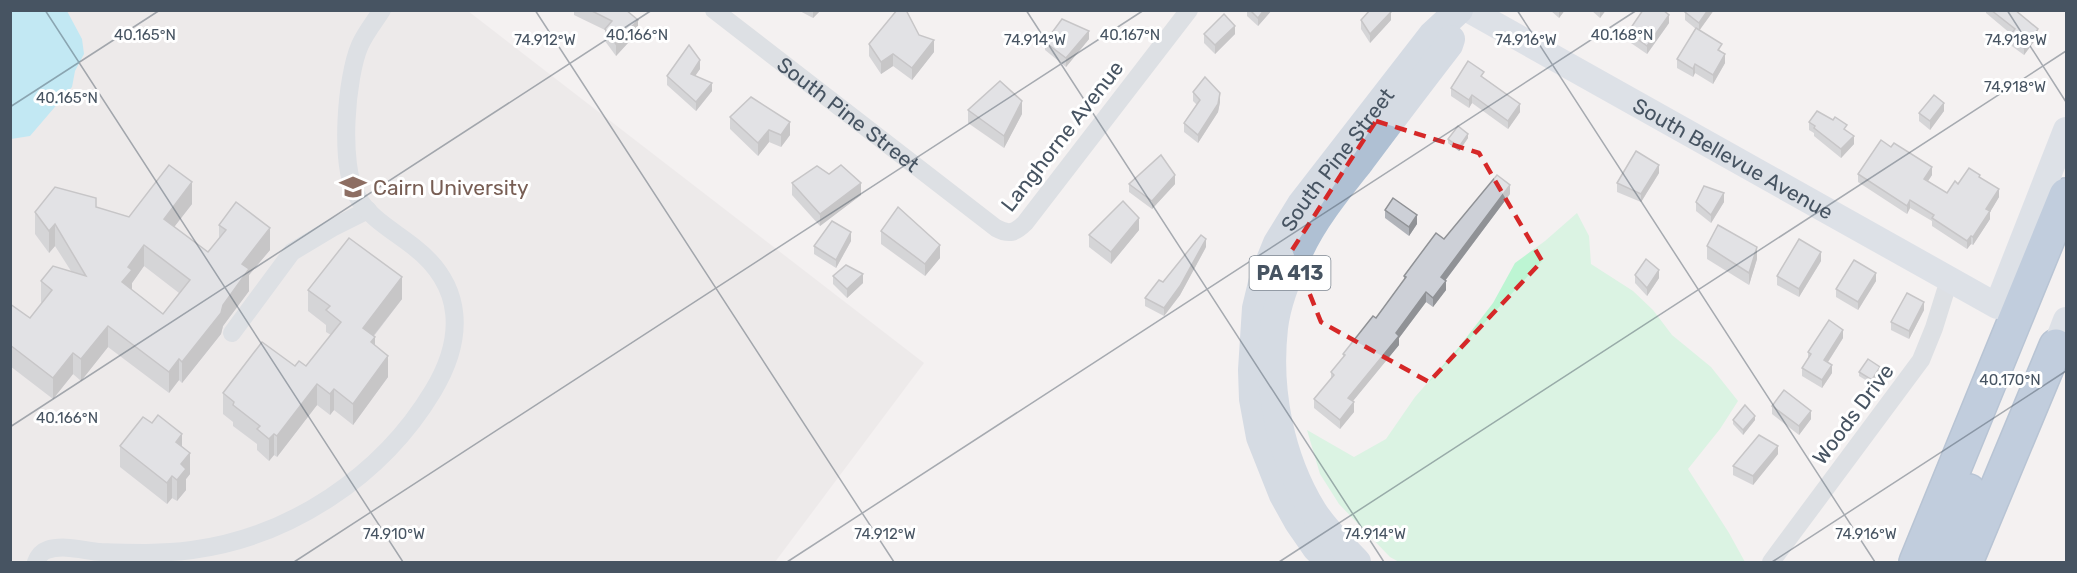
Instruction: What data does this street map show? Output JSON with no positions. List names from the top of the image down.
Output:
{
  "streets": {
    "main road": ["South Pine Street", "PA 413"],
    "street": ["Langhorne Avenue", "South Bellevue Avenue", "Woods Drive"]
  },
  "crossings": [
    ["South Pine Street", "Langhorne Avenue"],
    ["South Bellevue Avenue", "Woods Drive"]
  ],
  "places": {
    "school or university": ["Cairn University"]
  },
  "coordinates": [
    "40.165°N",
    "40.166°N",
    "40.167°N",
    "40.168°N",
    "74.918°W",
    "74.912°W",
    "74.914°W",
    "74.916°W",
    "40.170°N",
    "74.910°W"
  ]
}
